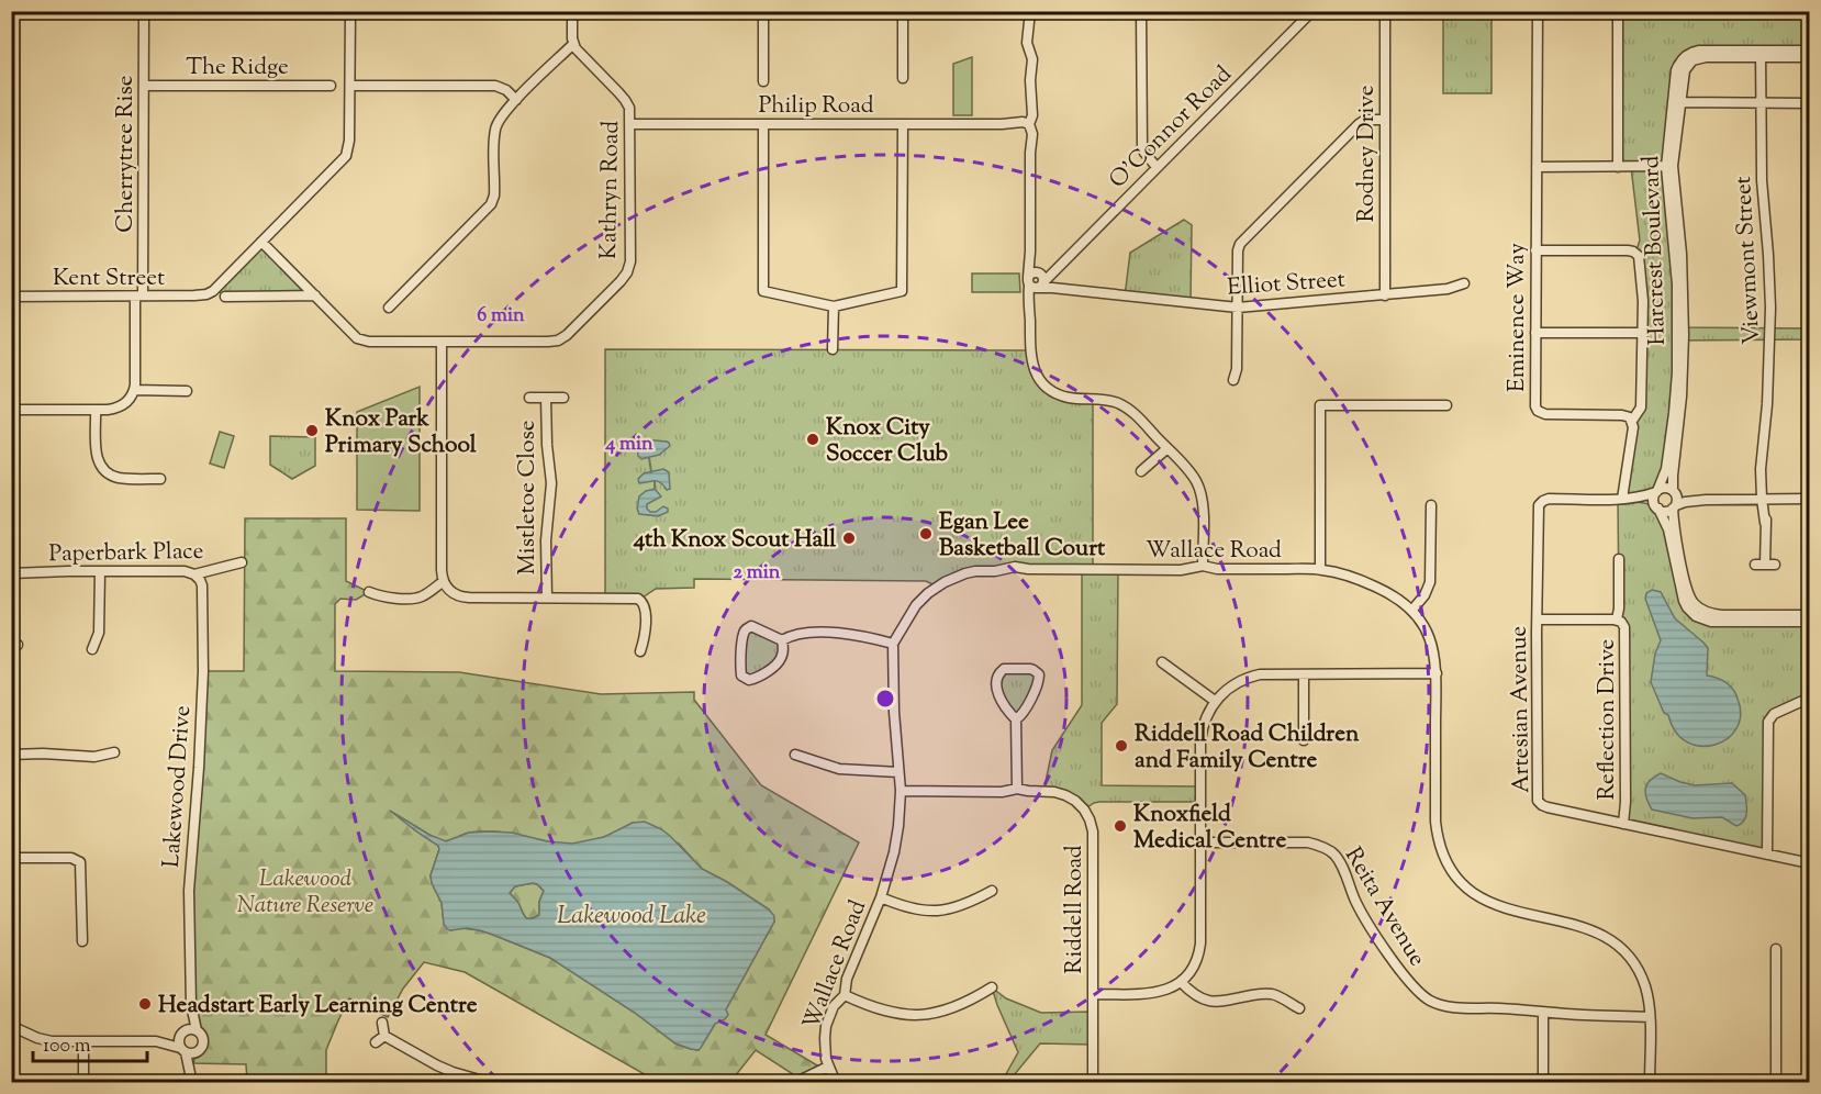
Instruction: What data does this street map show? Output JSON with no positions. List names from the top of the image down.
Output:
{
  "streets": {
    "street": [
      "The Ridge",
      "Philip Road",
      "O'Connor Road",
      "Cherrytree Rise",
      "Rodney Drive",
      "Kathryn Road",
      "Harcrest Boulevard",
      "Viewmont Street",
      "Kent Street",
      "Elliot Street",
      "Eminence Way",
      "Mistletoe Close",
      "Wallace Road",
      "Paperbark Place",
      "Artesian Avenue",
      "Reflection Drive",
      "Lakewood Drive",
      "Reita Avenue",
      "Riddell Road"
    ]
  },
  "crossings": [
    ["The Ridge", "Cherrytree Rise"],
    ["Philip Road", "Kathryn Road"],
    ["Cherrytree Rise", "Kent Street"],
    ["Rodney Drive", "Elliot Street"],
    ["Kathryn Road", "Kent Street"],
    ["Harcrest Boulevard", "Viewmont Street"],
    ["Harcrest Boulevard", "Artesian Avenue"],
    ["Wallace Road", "Reita Avenue"],
    ["Wallace Road", "Riddell Road"],
    ["Paperbark Place", "Lakewood Drive"],
    ["Artesian Avenue", "Reflection Drive"]
  ],
  "water": ["Lakewood Lake"],
  "parks": ["Lakewood Nature Reserve"],
  "places": [
    "Knox Park Primary School",
    "Knox City Soccer Club",
    "Egan Lee Basketball Court",
    "4th Knox Scout Hall",
    "Riddell Road Children and Family Centre",
    "Knoxfield Medical Centre",
    "Headstart Early Learning Centre"
  ],
  "scale_bar": "100 m",
  "rings": ["6 min", "4 min", "2 min"]
}
